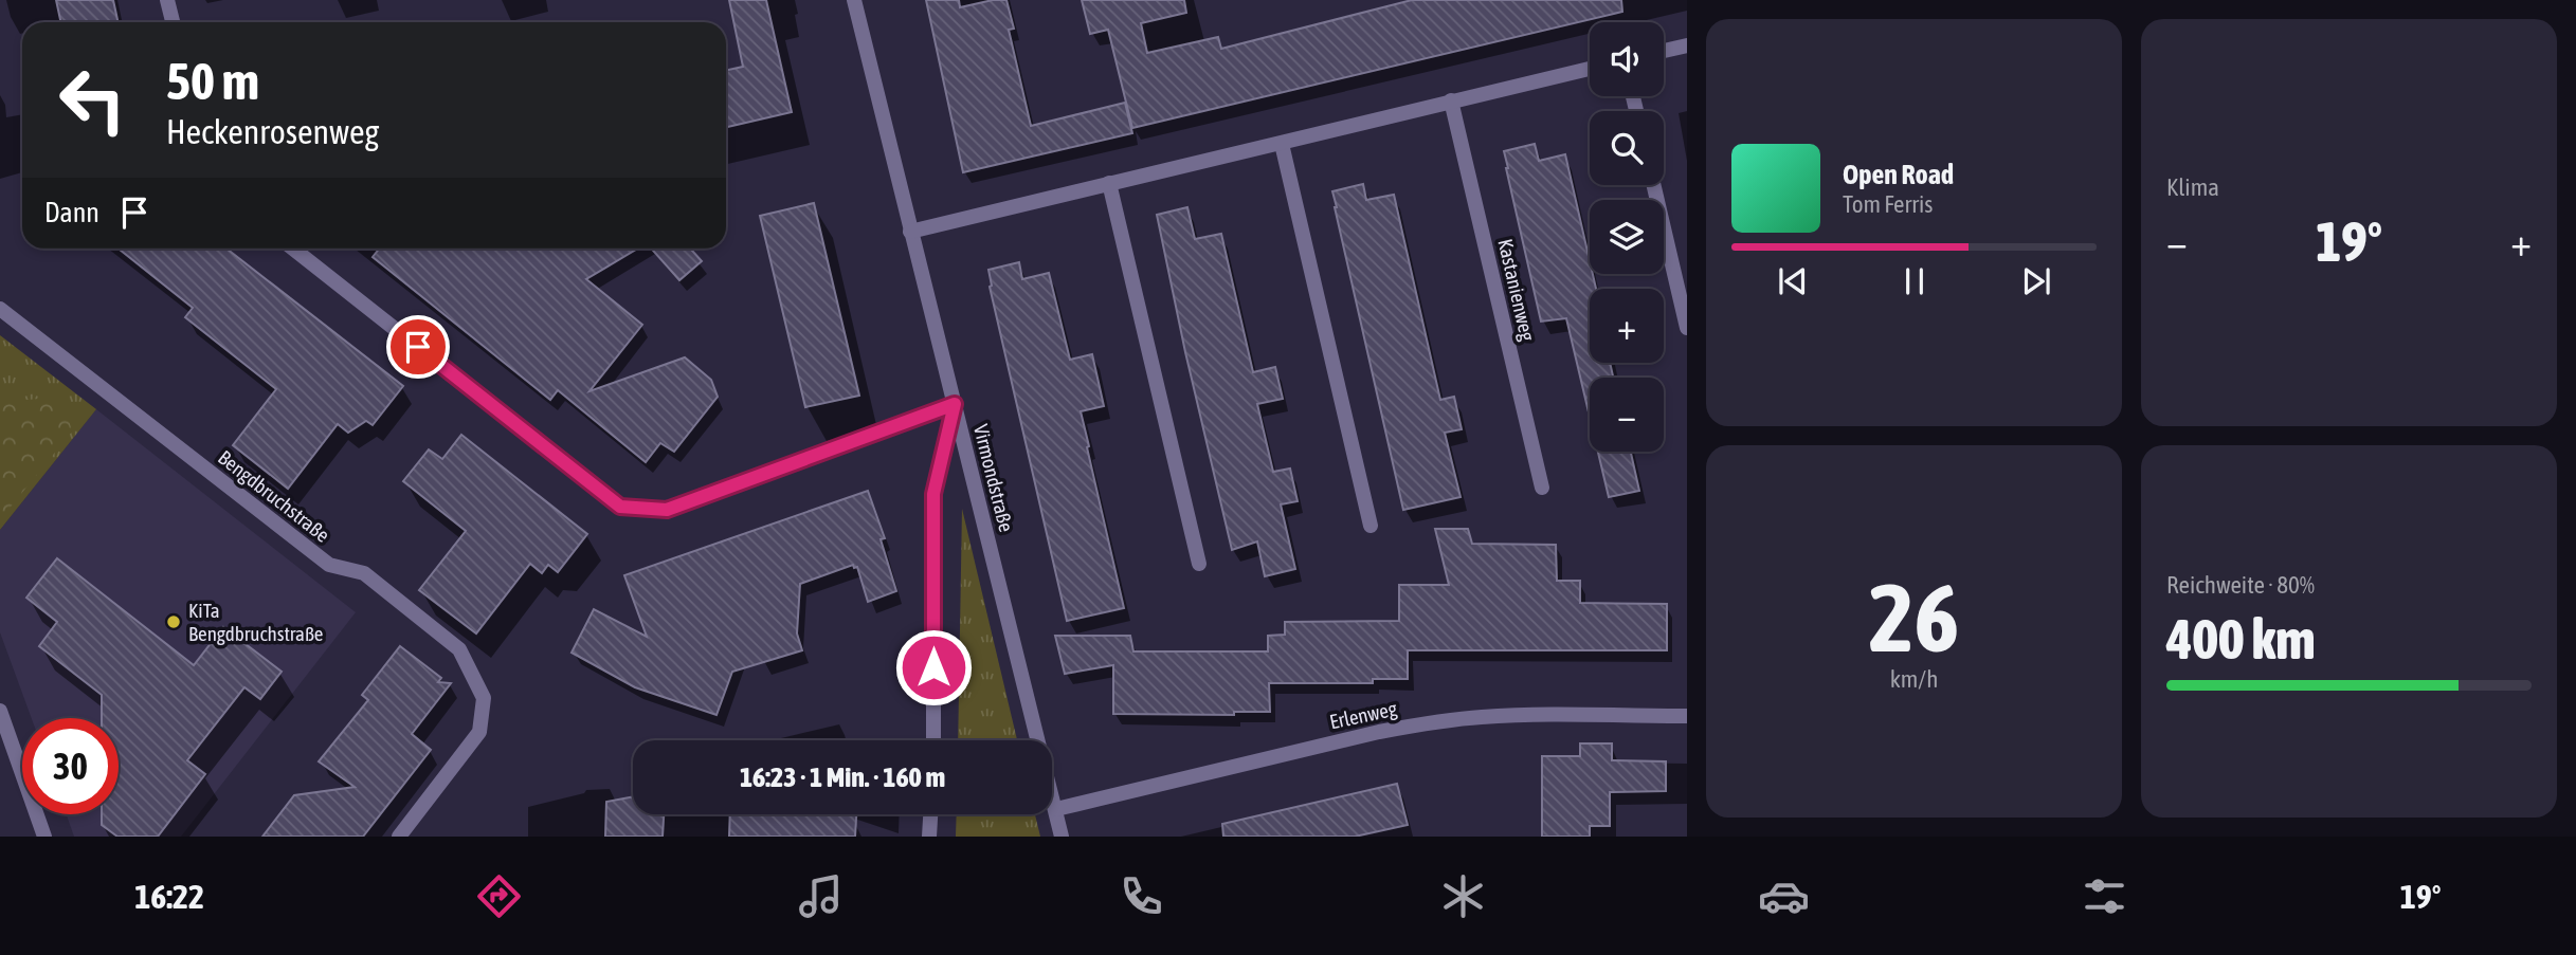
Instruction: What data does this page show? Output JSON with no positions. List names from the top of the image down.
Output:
{
  "streets": {
    "street": [
      "Kastanienweg",
      "Virmondstraße",
      "Bengdbruchstraße",
      "Erlenweg"
    ]
  },
  "crossings": [
    ["Virmondstraße", "Erlenweg"]
  ],
  "places": ["KiTa Bengdbruchstraße"],
  "page": {
    "tile": [
      "Klima",
      ["26", "km/h"],
      ["Reichweite · 80%", "400 km"]
    ],
    "map_buttons": ["+", "−"],
    "turn": ["50 m", "Heckenrosenweg"],
    "song": ["Open Road", "Tom Ferris"],
    "then": "Dann",
    "heat": ["−", "19°", "+"],
    "limit": "30",
    "trip": "16:23 · 1 Min. · 160 m",
    "tabs": ["16:22", "19°"]
  }
}
